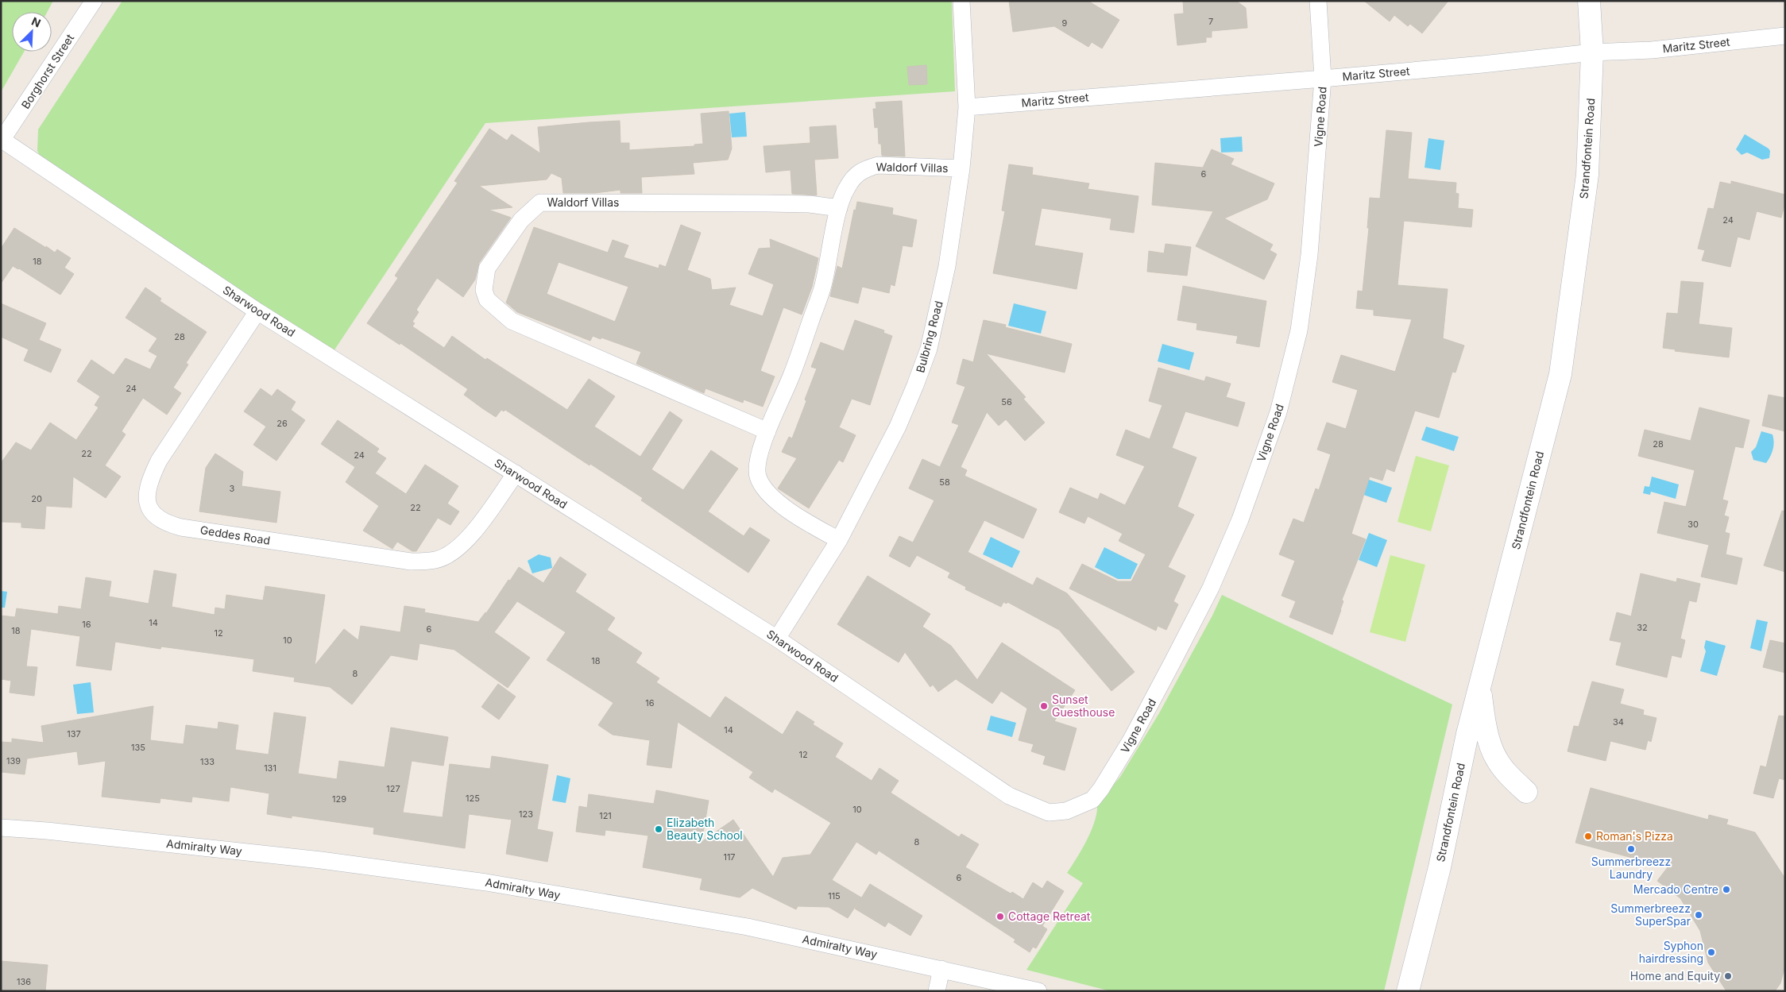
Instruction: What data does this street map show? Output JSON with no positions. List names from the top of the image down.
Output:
{
  "streets": {
    "main road": ["Strandfontein Road"],
    "street": [
      "Maritz Street",
      "Borghorst Street",
      "Vigne Road",
      "Waldorf Villas",
      "Sharwood Road",
      "Bulbring Road",
      "Geddes Road",
      "Admiralty Way"
    ]
  },
  "crossings": [
    ["Maritz Street", "Vigne Road"],
    ["Maritz Street", "Strandfontein Road"],
    ["Maritz Street", "Bulbring Road"],
    ["Borghorst Street", "Sharwood Road"],
    ["Vigne Road", "Sharwood Road"],
    ["Waldorf Villas", "Bulbring Road"],
    ["Sharwood Road", "Bulbring Road"],
    ["Sharwood Road", "Geddes Road"]
  ],
  "places": [
    "Sunset Guesthouse",
    "Elizabeth Beauty School",
    "Roman's Pizza",
    "Summerbreezz Laundry",
    "Mercado Centre",
    "Summerbreezz SuperSpar",
    "Cottage Retreat",
    "Syphon hairdressing",
    "Home and Equity"
  ],
  "house_numbers": [
    "7",
    "9",
    "6",
    "24",
    "18",
    "28",
    "24",
    "56",
    "26",
    "28",
    "22",
    "24",
    "58",
    "3",
    "20",
    "22",
    "30",
    "14",
    "16",
    "32",
    "6",
    "18",
    "12",
    "10",
    "18",
    "8",
    "16",
    "34",
    "14",
    "137",
    "135",
    "12",
    "139",
    "133",
    "131",
    "127",
    "125",
    "129",
    "10",
    "123",
    "121",
    "8",
    "117",
    "6",
    "115",
    "136"
  ],
  "north": "top right"
}
